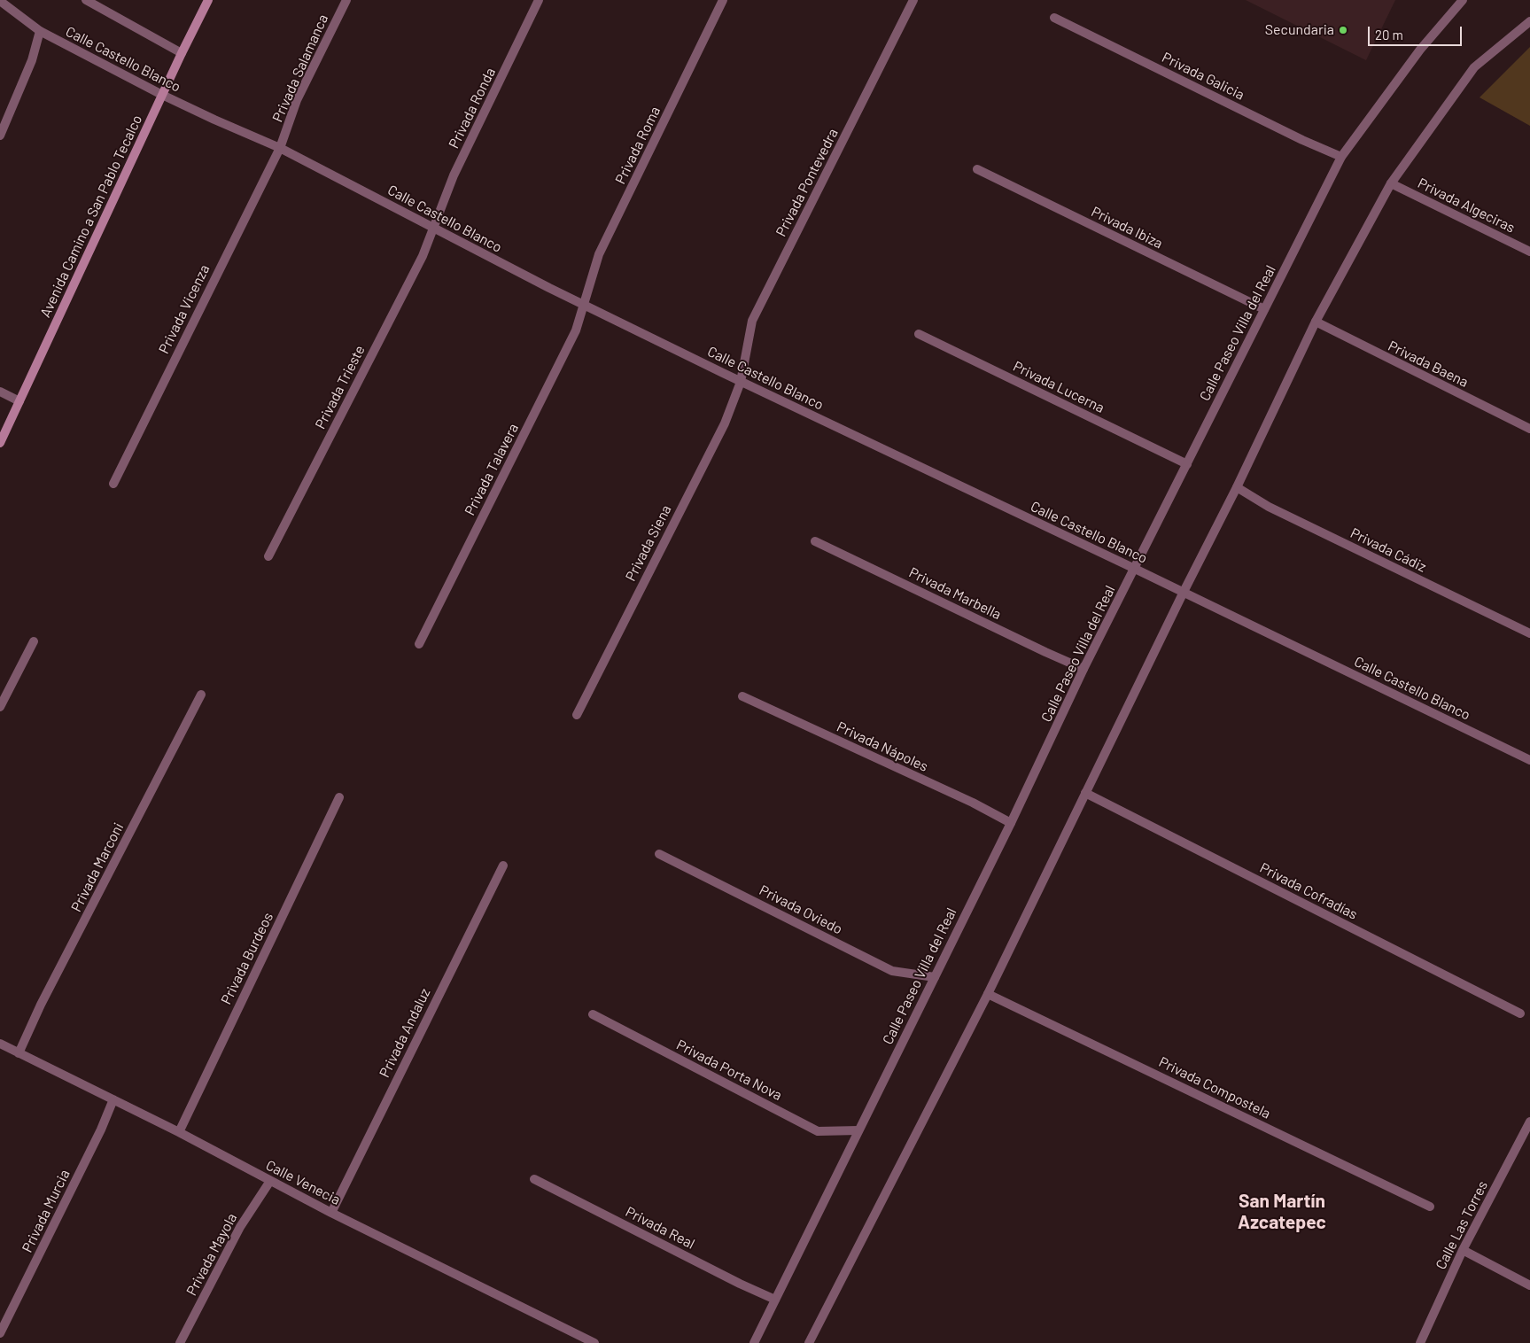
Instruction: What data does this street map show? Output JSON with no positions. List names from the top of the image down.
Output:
{
  "streets": {
    "main road": ["Avenida Camino a San Pablo Tecalco"],
    "street": [
      "Calle Castello Blanco",
      "Privada Salamanca",
      "Privada Galicia",
      "Privada Ronda",
      "Privada Roma",
      "Privada Pontevedra",
      "Privada Algeciras",
      "Privada Ibiza",
      "Privada Vicenza",
      "Calle Paseo Villa del Real",
      "Privada Baena",
      "Privada Trieste",
      "Privada Lucerna",
      "Privada Talavera",
      "Privada Siena",
      "Privada Cádiz",
      "Privada Marbella",
      "Privada Nápoles",
      "Privada Marconi",
      "Privada Cofradías",
      "Privada Oviedo",
      "Privada Burdeos",
      "Privada Andaluz",
      "Privada Porta Nova",
      "Privada Compostela",
      "Calle Venecia",
      "Privada Murcia",
      "Calle Las Torres",
      "Privada Real",
      "Privada Mayola"
    ]
  },
  "crossings": [
    ["Calle Castello Blanco", "Privada Salamanca"],
    ["Calle Castello Blanco", "Privada Ronda"],
    ["Calle Castello Blanco", "Privada Roma"],
    ["Calle Castello Blanco", "Privada Pontevedra"],
    ["Calle Castello Blanco", "Avenida Camino a San Pablo Tecalco"],
    ["Calle Castello Blanco", "Privada Vicenza"],
    ["Calle Castello Blanco", "Calle Paseo Villa del Real"],
    ["Calle Castello Blanco", "Privada Trieste"],
    ["Calle Castello Blanco", "Privada Talavera"],
    ["Calle Castello Blanco", "Privada Siena"],
    ["Privada Salamanca", "Privada Vicenza"],
    ["Privada Galicia", "Calle Paseo Villa del Real"],
    ["Privada Ronda", "Privada Trieste"],
    ["Privada Roma", "Privada Talavera"],
    ["Privada Pontevedra", "Privada Siena"],
    ["Privada Ibiza", "Calle Paseo Villa del Real"],
    ["Calle Paseo Villa del Real", "Privada Lucerna"],
    ["Calle Paseo Villa del Real", "Privada Marbella"],
    ["Calle Paseo Villa del Real", "Privada Nápoles"],
    ["Calle Paseo Villa del Real", "Privada Oviedo"],
    ["Calle Paseo Villa del Real", "Privada Porta Nova"],
    ["Calle Paseo Villa del Real", "Privada Real"],
    ["Privada Marconi", "Calle Venecia"],
    ["Privada Burdeos", "Calle Venecia"],
    ["Privada Andaluz", "Calle Venecia"],
    ["Calle Venecia", "Privada Murcia"],
    ["Calle Venecia", "Privada Mayola"]
  ],
  "districts": ["San Martín Azcatepec"],
  "places": ["Secundaria"],
  "scale_bar": "20 m"
}
